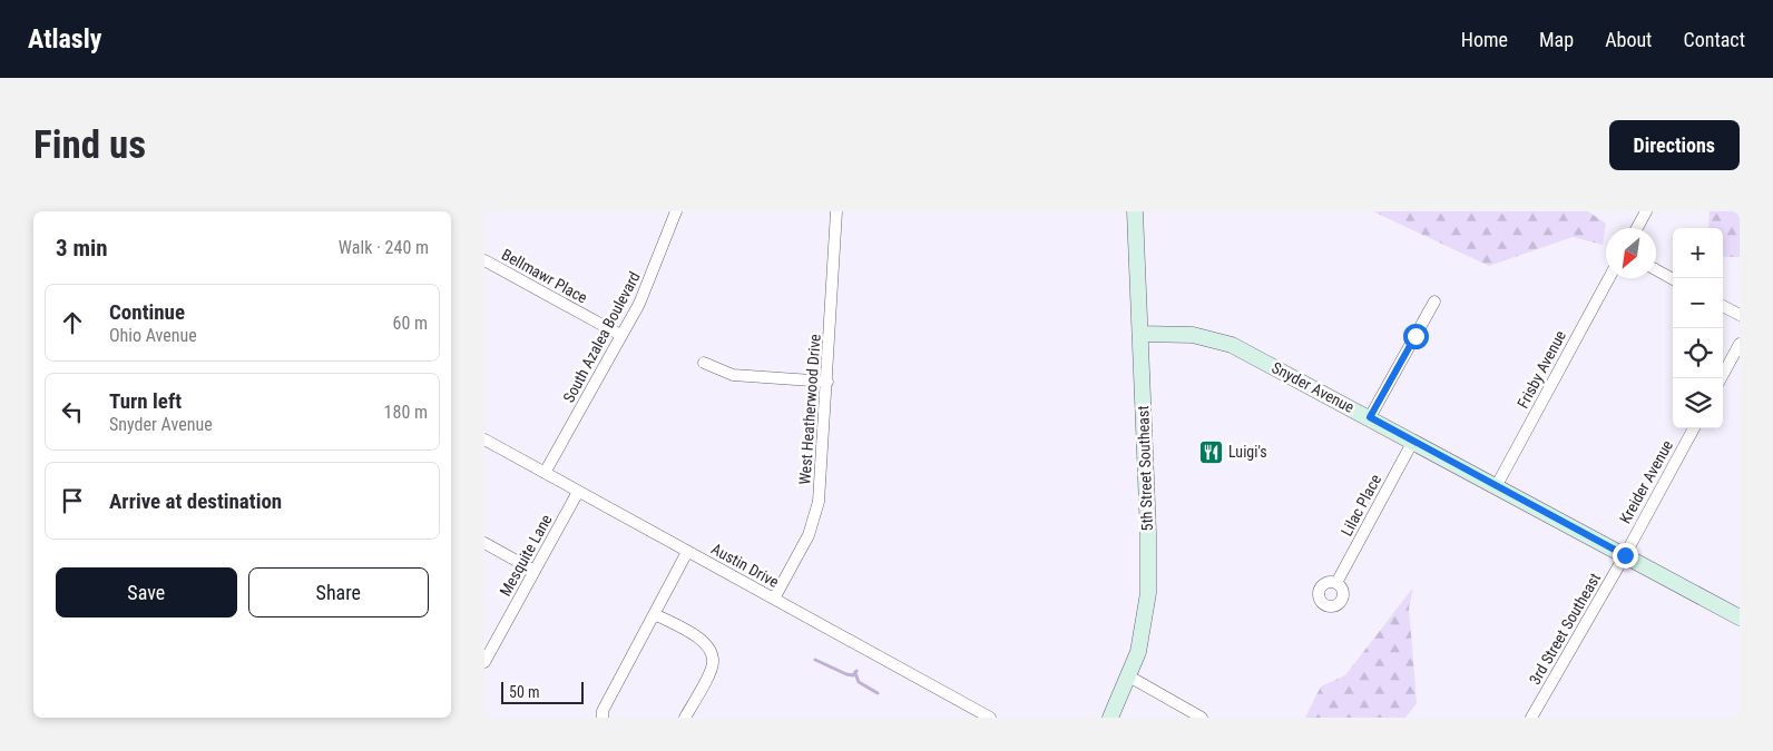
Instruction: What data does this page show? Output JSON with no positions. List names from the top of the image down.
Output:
{
  "streets": {
    "main road": ["Snyder Avenue", "5th Street Southeast"],
    "street": [
      "Bellmawr Place",
      "South Azalea Boulevard",
      "Frisby Avenue",
      "West Heatherwood Drive",
      "Kreider Avenue",
      "Lilac Place",
      "Mesquite Lane",
      "Austin Drive",
      "3rd Street Southeast"
    ]
  },
  "crossings": [
    ["Bellmawr Place", "South Azalea Boulevard"],
    ["South Azalea Boulevard", "Austin Drive"],
    ["Frisby Avenue", "Snyder Avenue"],
    ["Snyder Avenue", "5th Street Southeast"],
    ["Snyder Avenue", "Kreider Avenue"],
    ["Snyder Avenue", "Lilac Place"],
    ["Snyder Avenue", "3rd Street Southeast"],
    ["West Heatherwood Drive", "Austin Drive"],
    ["Kreider Avenue", "3rd Street Southeast"],
    ["Mesquite Lane", "Austin Drive"]
  ],
  "places": {
    "restaurant": ["Luigi's"]
  },
  "scale_bar": "50 m",
  "north": "bottom left",
  "page": {
    "header": "Atlasly",
    "nav": [
      "Home",
      "Map",
      "About",
      "Contact"
    ],
    "buttons": [
      "Directions",
      ["Save", "Share"]
    ],
    "title": "Find us",
    "heading": ["3 min", "Walk · 240 m"],
    "map_buttons": ["+", "−"],
    "list": [
      ["Continue", "Ohio Avenue", "60 m"],
      ["Turn left", "Snyder Avenue", "180 m"],
      "Arrive at destination"
    ],
    "scale": "50 m"
  }
}
